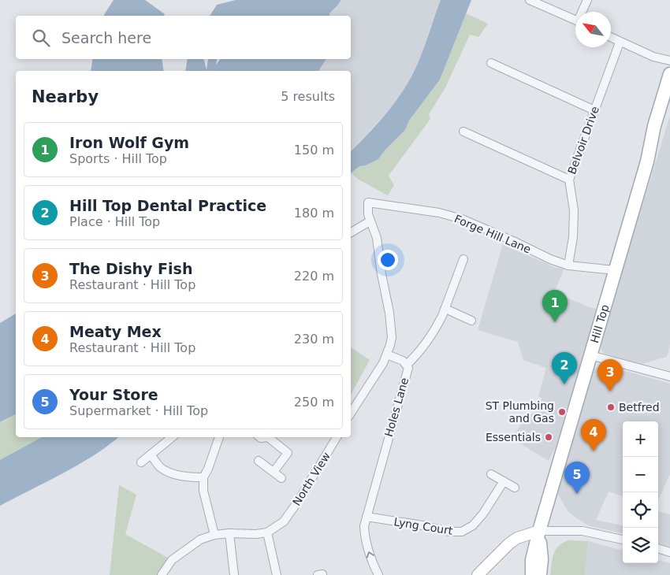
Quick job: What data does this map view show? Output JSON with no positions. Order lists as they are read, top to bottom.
{
  "streets": {
    "main road": ["Hill Top"],
    "street": [
      "Belvoir Drive",
      "Forge Hill Lane",
      "Holes Lane",
      "North View",
      "Lyng Court"
    ]
  },
  "crossings": [
    ["Belvoir Drive", "Forge Hill Lane"],
    ["Forge Hill Lane", "Hill Top"],
    ["Holes Lane", "Lyng Court"]
  ],
  "places": ["Betfred", "ST Plumbing and Gas", "Essentials"],
  "north": "top left",
  "page": {
    "search": "Search here",
    "heading": ["Nearby", "5 results"],
    "list": [
      {
        "mark": "1",
        "name": "Iron Wolf Gym",
        "note": "Sports · Hill Top",
        "value": "150 m"
      },
      {
        "mark": "2",
        "name": "Hill Top Dental Practice",
        "note": "Place · Hill Top",
        "value": "180 m"
      },
      {
        "mark": "3",
        "name": "The Dishy Fish",
        "note": "Restaurant · Hill Top",
        "value": "220 m"
      },
      {
        "mark": "4",
        "name": "Meaty Mex",
        "note": "Restaurant · Hill Top",
        "value": "230 m"
      },
      {
        "mark": "5",
        "name": "Your Store",
        "note": "Supermarket · Hill Top",
        "value": "250 m"
      }
    ],
    "pins": [
      "1",
      "2",
      "3",
      "4",
      "5"
    ],
    "map_buttons": ["+", "−"]
  }
}
